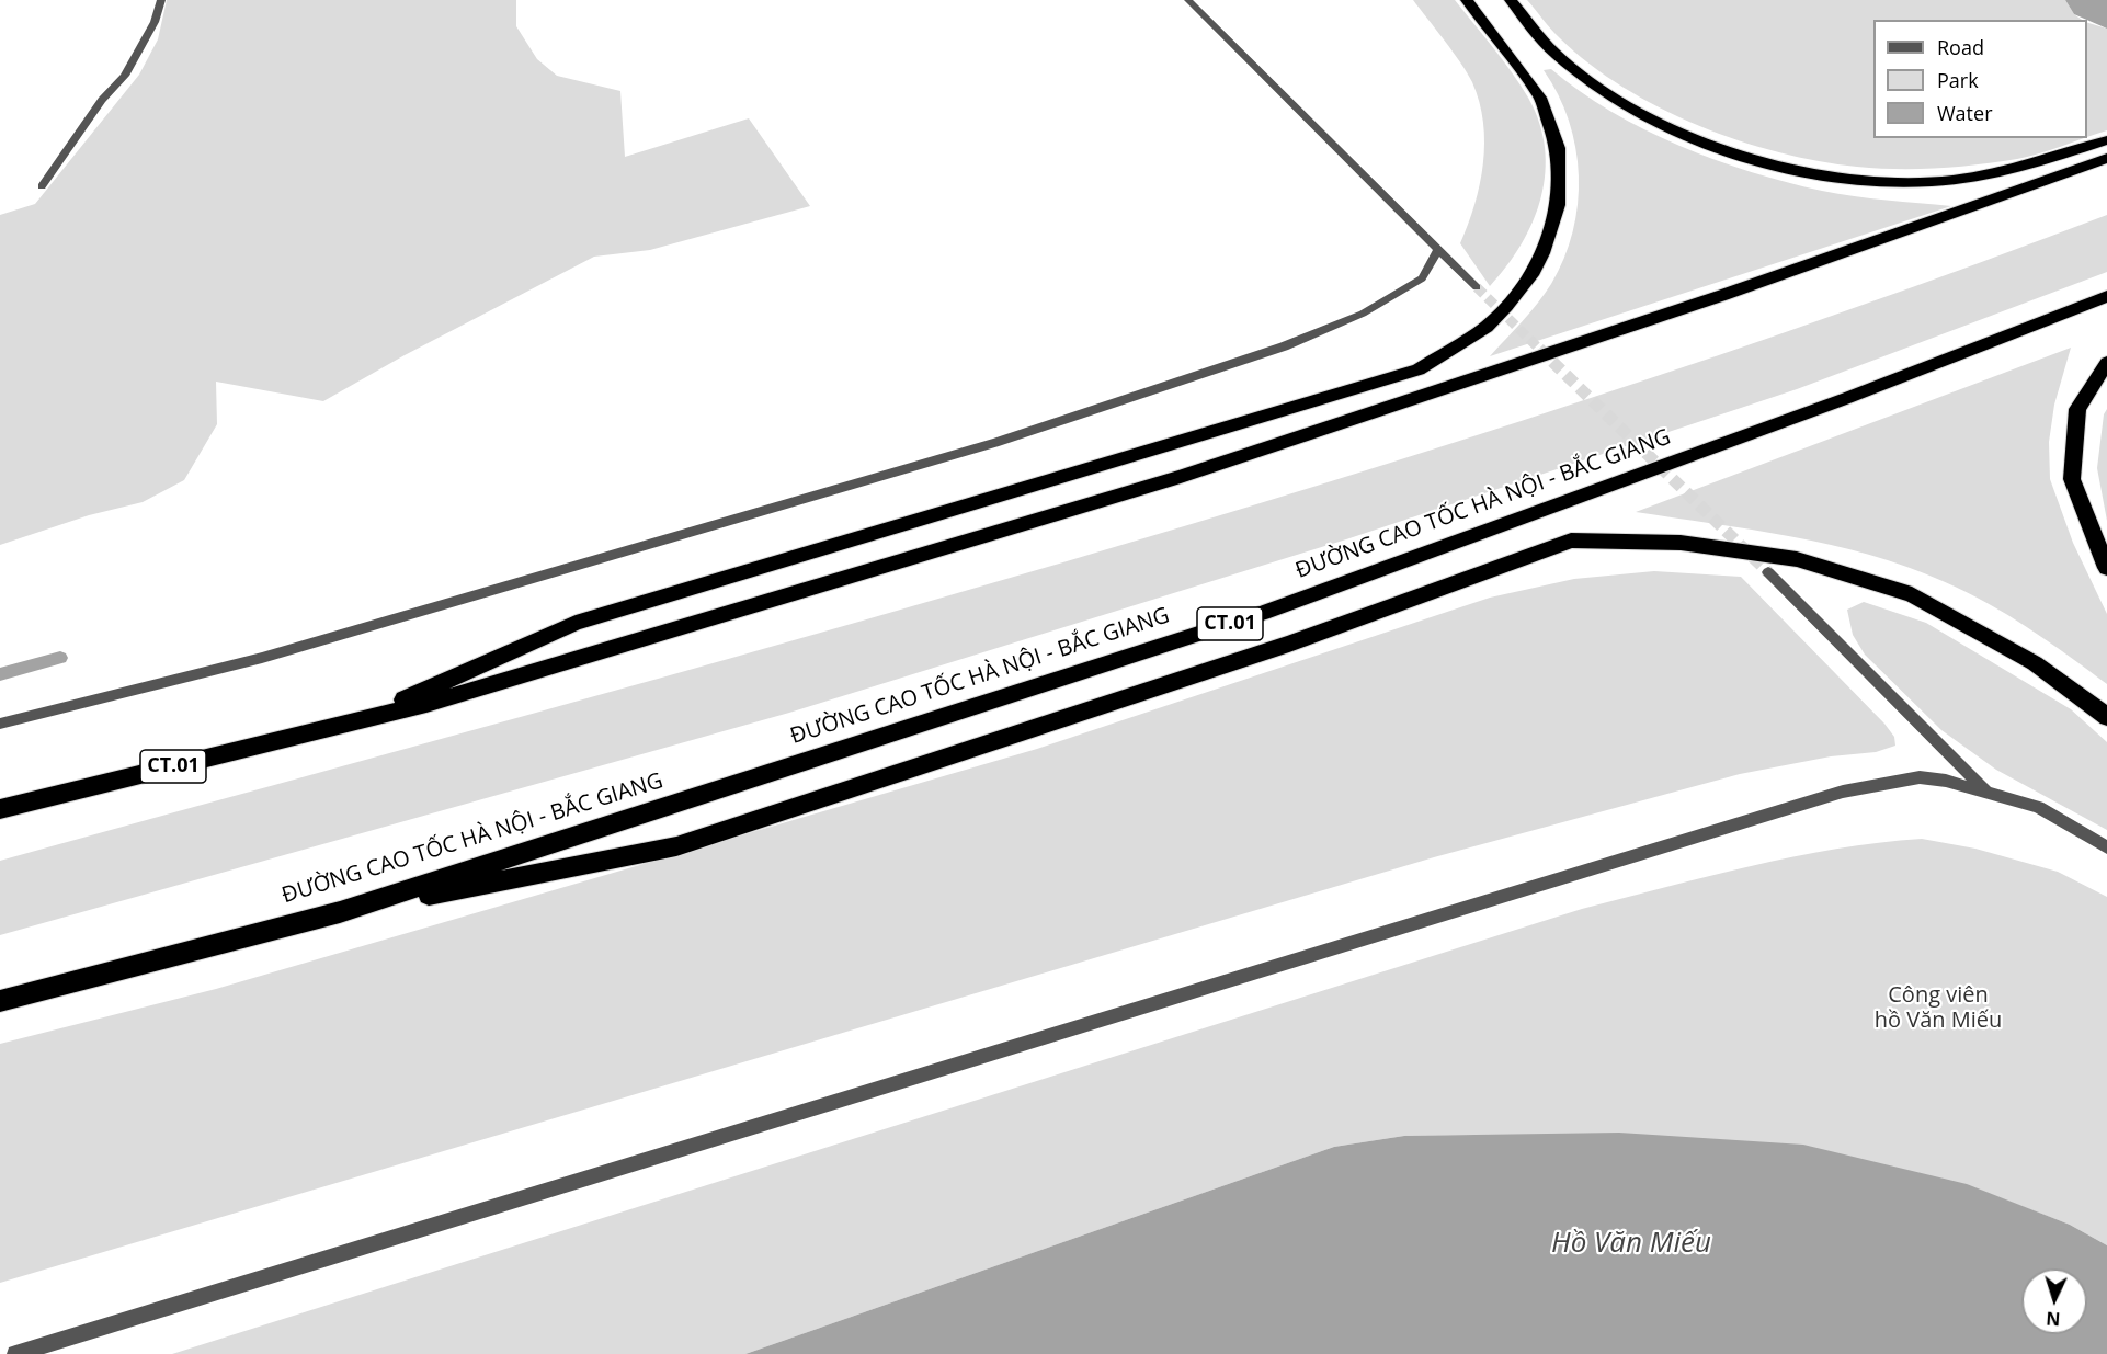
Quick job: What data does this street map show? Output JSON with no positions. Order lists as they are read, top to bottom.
{
  "streets": {
    "highway": ["ĐƯỜNG CAO TỐC HÀ NỘI - BẮC GIANG", "CT.01"]
  },
  "water": ["Hồ Văn Miếu"],
  "parks": ["Công viên hồ Văn Miếu"],
  "legend": ["Road", "Park", "Water"],
  "north": "bottom"
}
